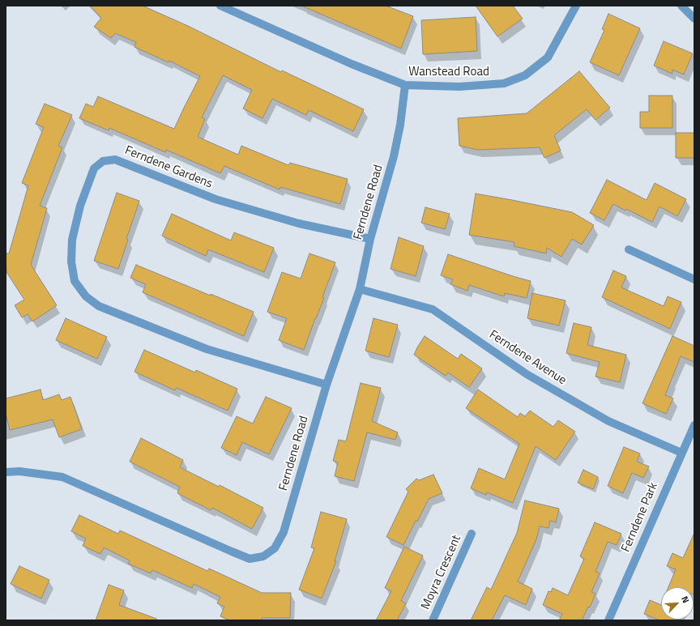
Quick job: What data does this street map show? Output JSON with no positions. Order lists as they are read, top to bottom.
{
  "streets": {
    "street": [
      "Wanstead Road",
      "Ferndene Gardens",
      "Ferndene Road",
      "Ferndene Avenue",
      "Ferndene Park",
      "Moyra Crescent"
    ]
  },
  "crossings": [
    ["Wanstead Road", "Ferndene Road"],
    ["Ferndene Gardens", "Ferndene Road"],
    ["Ferndene Road", "Ferndene Avenue"],
    ["Ferndene Avenue", "Ferndene Park"]
  ],
  "north": "top right"
}
